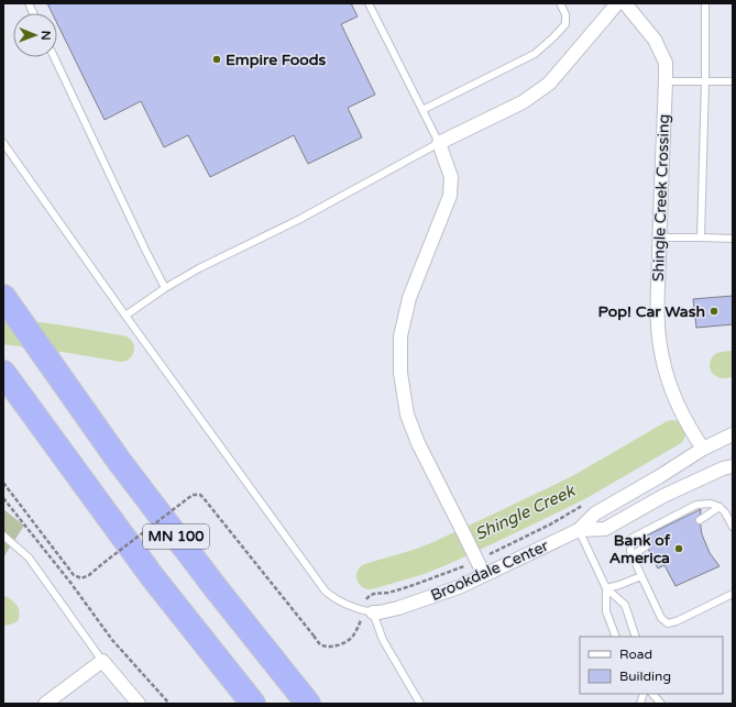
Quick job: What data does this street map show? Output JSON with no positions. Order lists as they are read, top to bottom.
{
  "streets": {
    "highway": ["MN 100"],
    "street": ["Shingle Creek Crossing", "Brookdale Center"]
  },
  "water": ["Shingle Creek"],
  "places": ["Empire Foods", "Pop! Car Wash", "Bank of America"],
  "legend": ["Road", "Building"],
  "north": "right"
}
